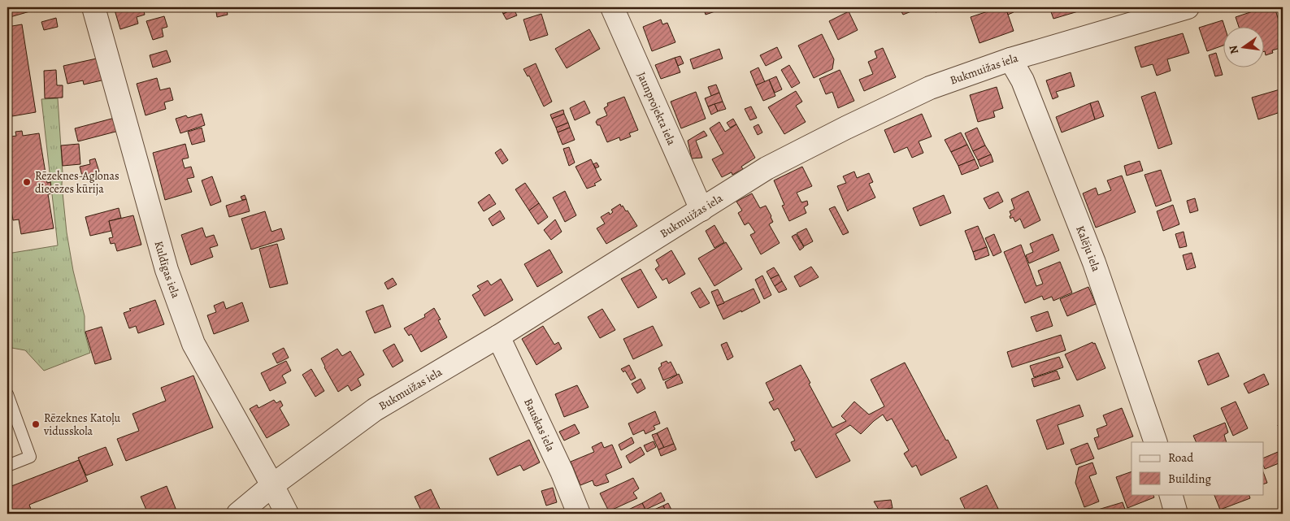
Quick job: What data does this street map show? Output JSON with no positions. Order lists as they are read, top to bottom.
{
  "streets": {
    "street": [
      "Bukmuižas iela",
      "Jaunprojekta iela",
      "Kalēju iela",
      "Kuldīgas iela",
      "Bauskas iela"
    ]
  },
  "crossings": [
    ["Bukmuižas iela", "Jaunprojekta iela"],
    ["Bukmuižas iela", "Kalēju iela"],
    ["Bukmuižas iela", "Kuldīgas iela"],
    ["Bukmuižas iela", "Bauskas iela"]
  ],
  "places": ["Rēzeknes-Aglonas diecēzes kūrija", "Rēzeknes Katoļu vidusskola"],
  "legend": ["Road", "Building"],
  "north": "left"
}
